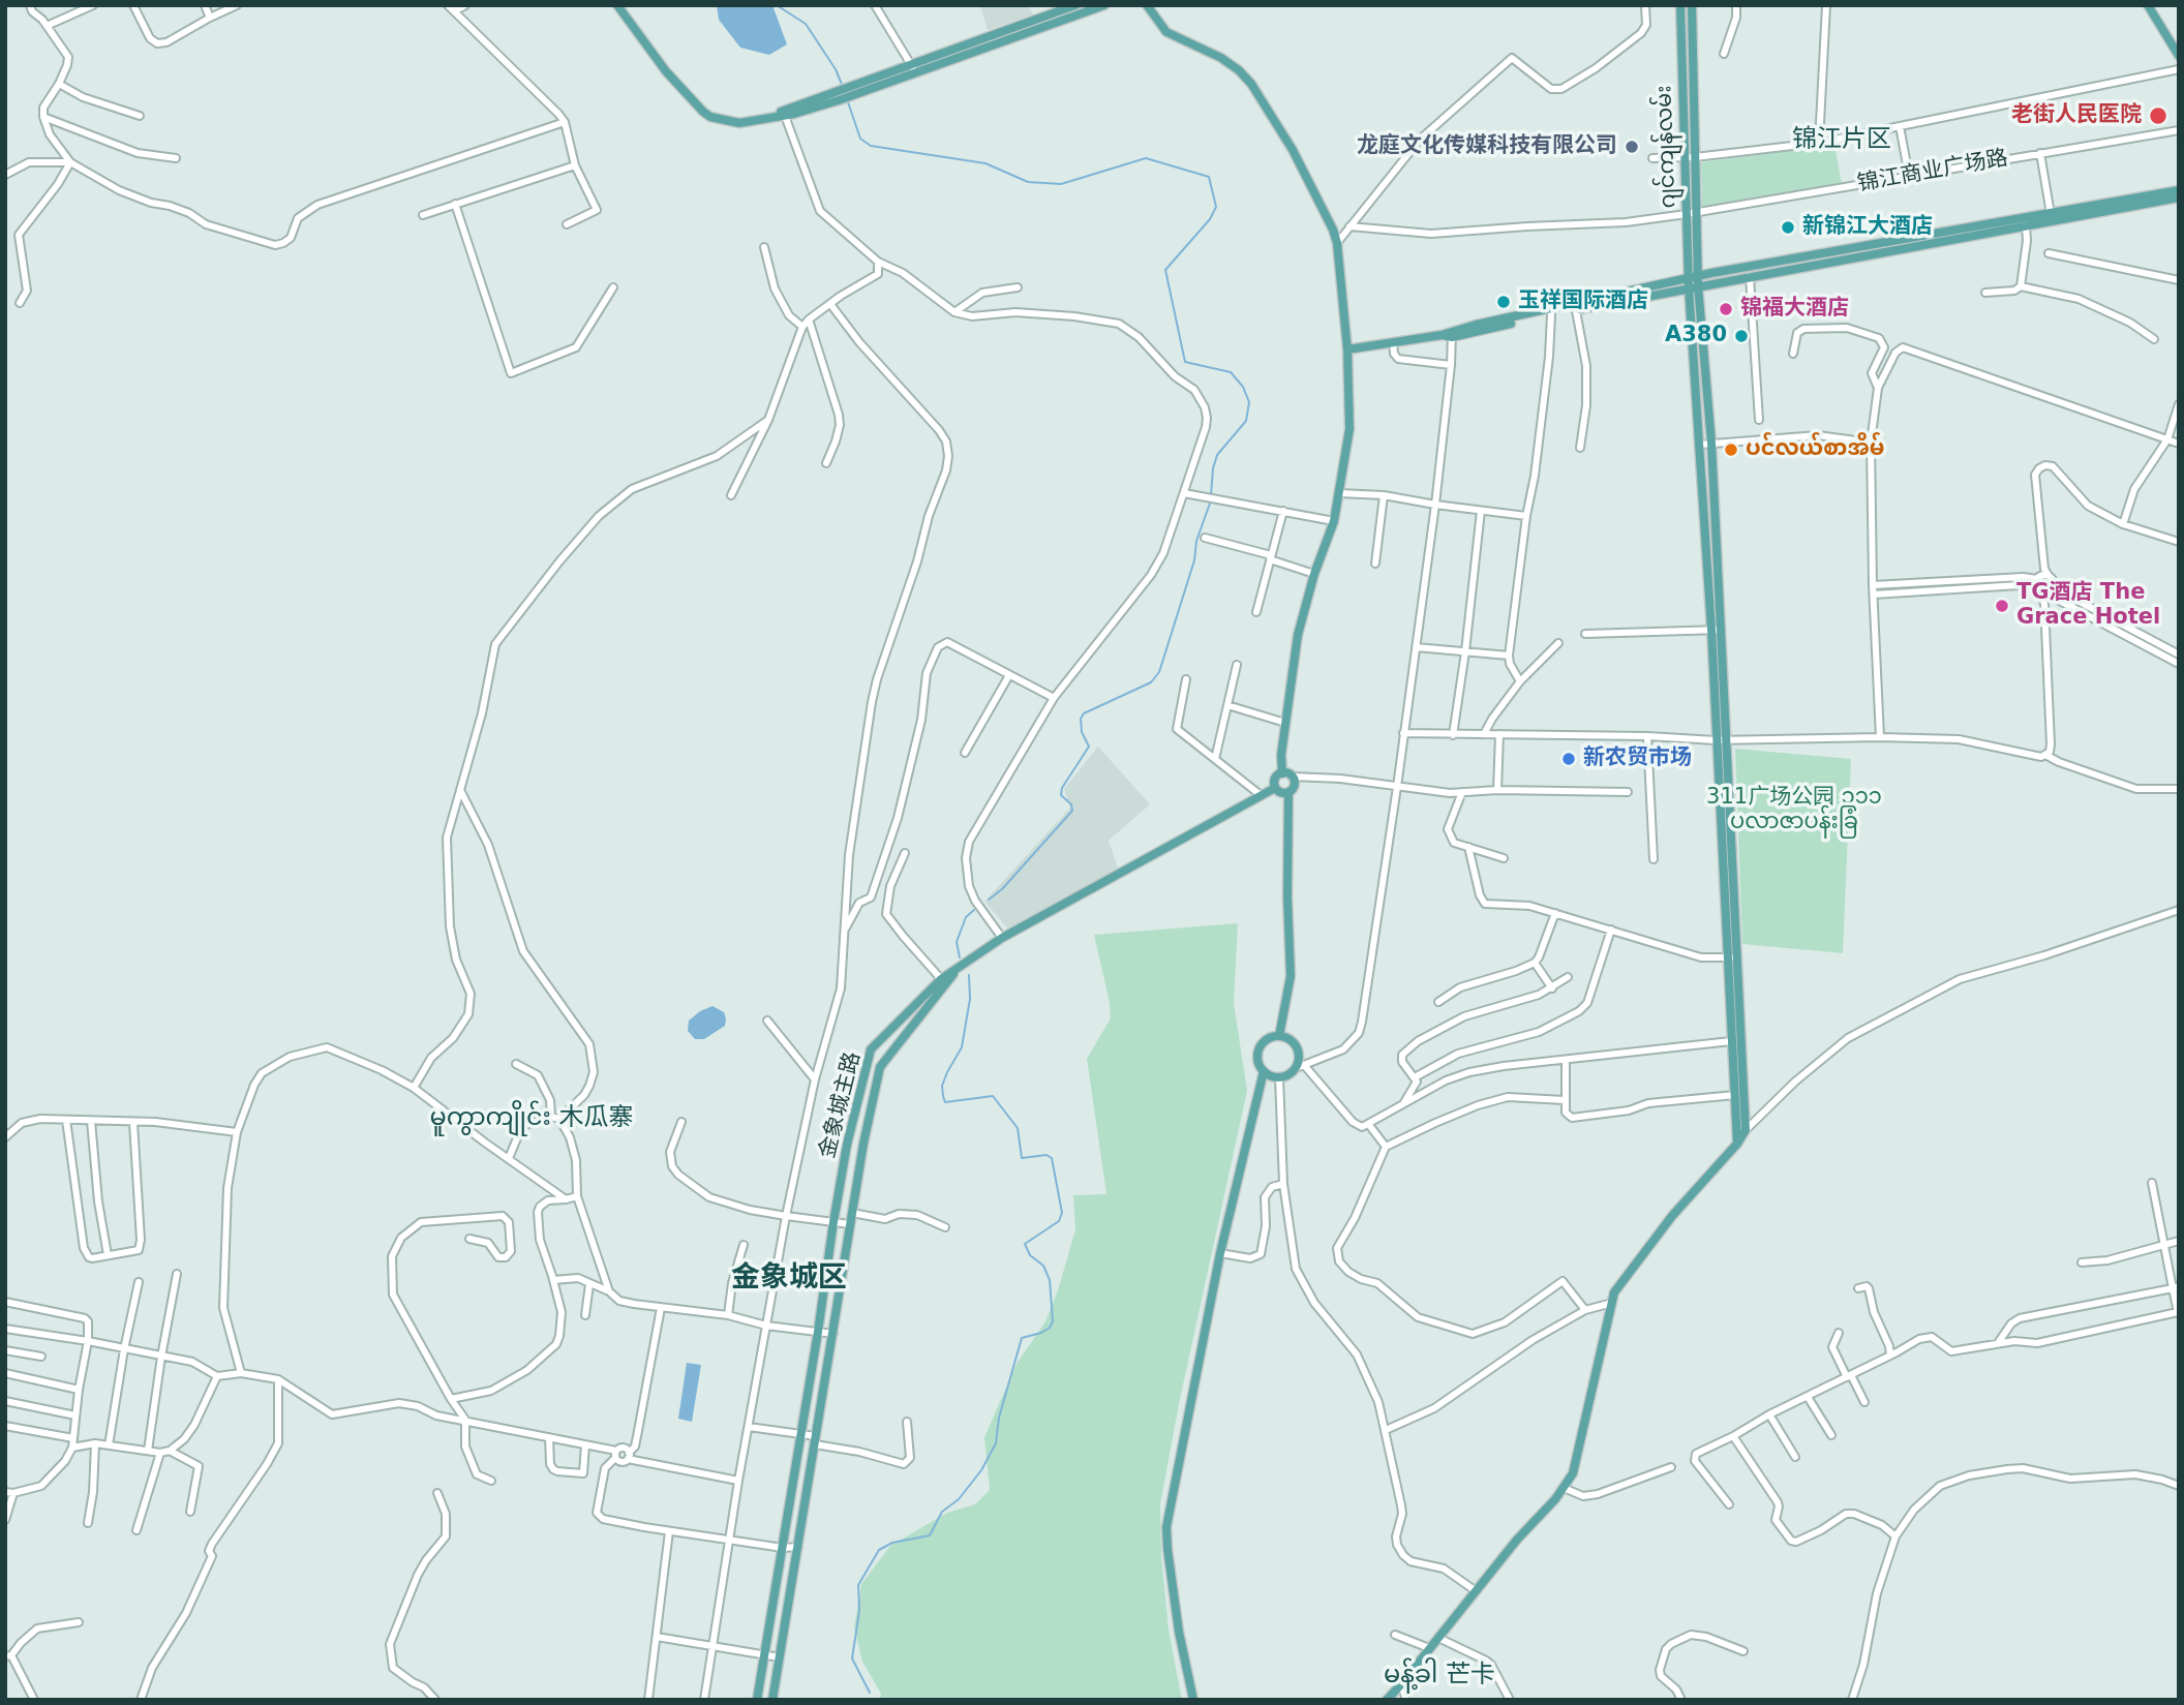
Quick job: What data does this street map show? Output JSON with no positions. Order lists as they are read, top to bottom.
{
  "streets": {
    "main road": ["ဂျင်ကျန်လမ်း", "金象城主路"],
    "street": ["锦江商业广场路"]
  },
  "crossings": [
    ["ဂျင်ကျန်လမ်း", "锦江商业广场路"]
  ],
  "districts": [
    "锦江片区",
    "မူကွာကျိုင်း 木瓜寨",
    "金象城区",
    "မန့်ခါ 芒卡"
  ],
  "parks": ["311广场公园 ၃၁၁ ပလာဇာပန်းခြံ"],
  "places": [
    "老街人民医院",
    "龙庭文化传媒科技有限公司",
    "新锦江大酒店",
    "玉祥国际酒店",
    "锦福大酒店",
    "A380",
    "ပင်လယ်စာအိမ်",
    "TG酒店 The Grace Hotel",
    "新农贸市场"
  ]
}
